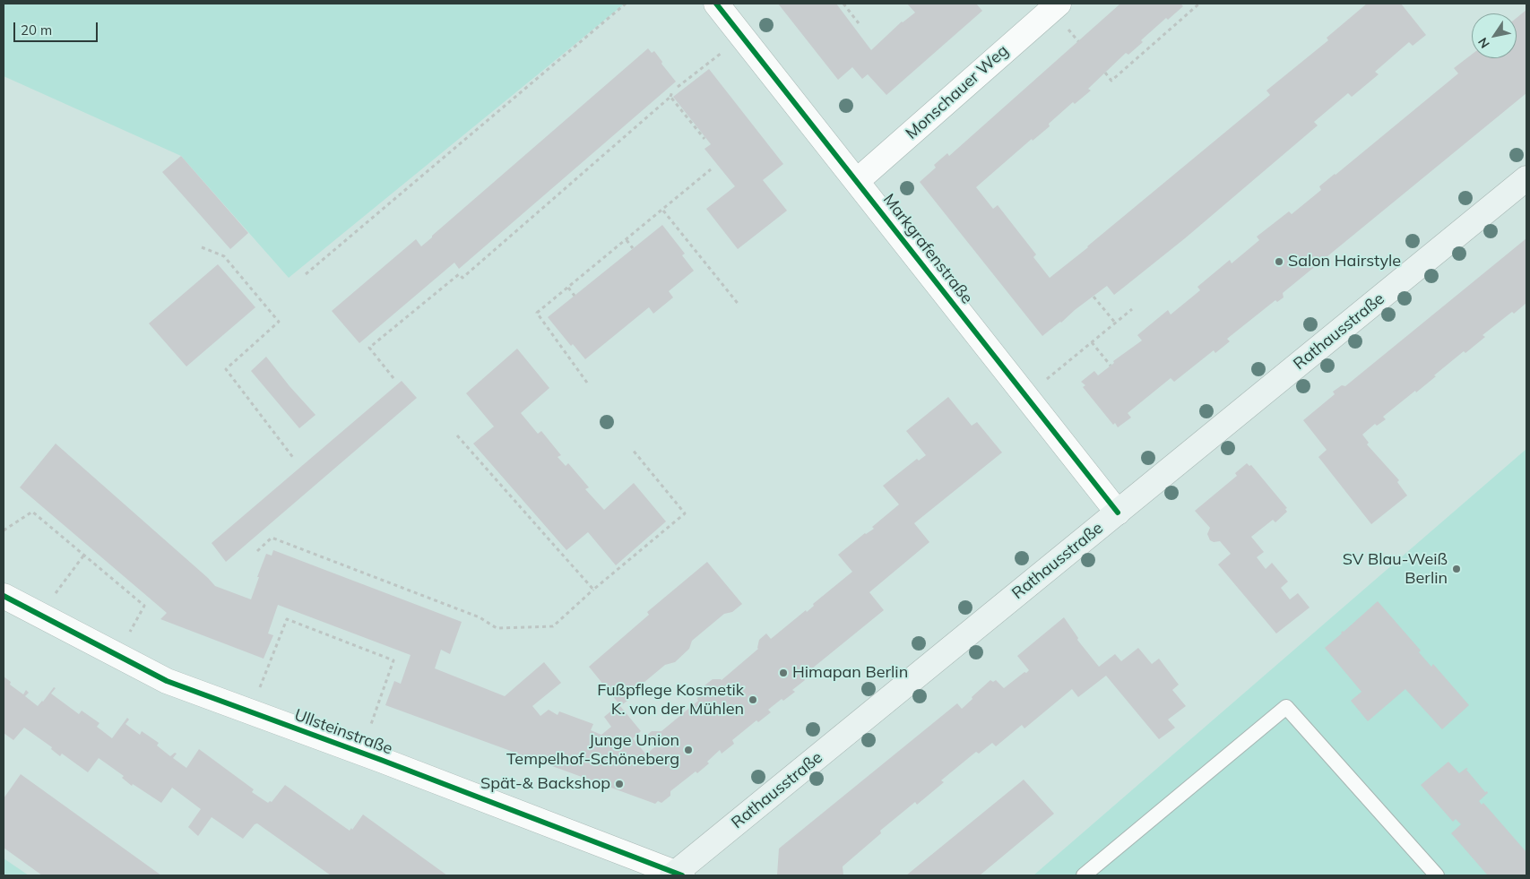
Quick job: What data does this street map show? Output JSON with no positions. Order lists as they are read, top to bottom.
{
  "streets": {
    "main road": ["Rathausstraße"],
    "street": ["Monschauer Weg", "Markgrafenstraße", "Ullsteinstraße"]
  },
  "crossings": [
    ["Monschauer Weg", "Markgrafenstraße"],
    ["Markgrafenstraße", "Rathausstraße"],
    ["Rathausstraße", "Ullsteinstraße"]
  ],
  "places": [
    "Salon Hairstyle",
    "SV Blau-Weiß Berlin",
    "Himapan Berlin",
    "Fußpflege Kosmetik K. von der Mühlen",
    "Junge Union Tempelhof-Schöneberg",
    "Spät-& Backshop"
  ],
  "scale_bar": "20 m",
  "north": "bottom left"
}
